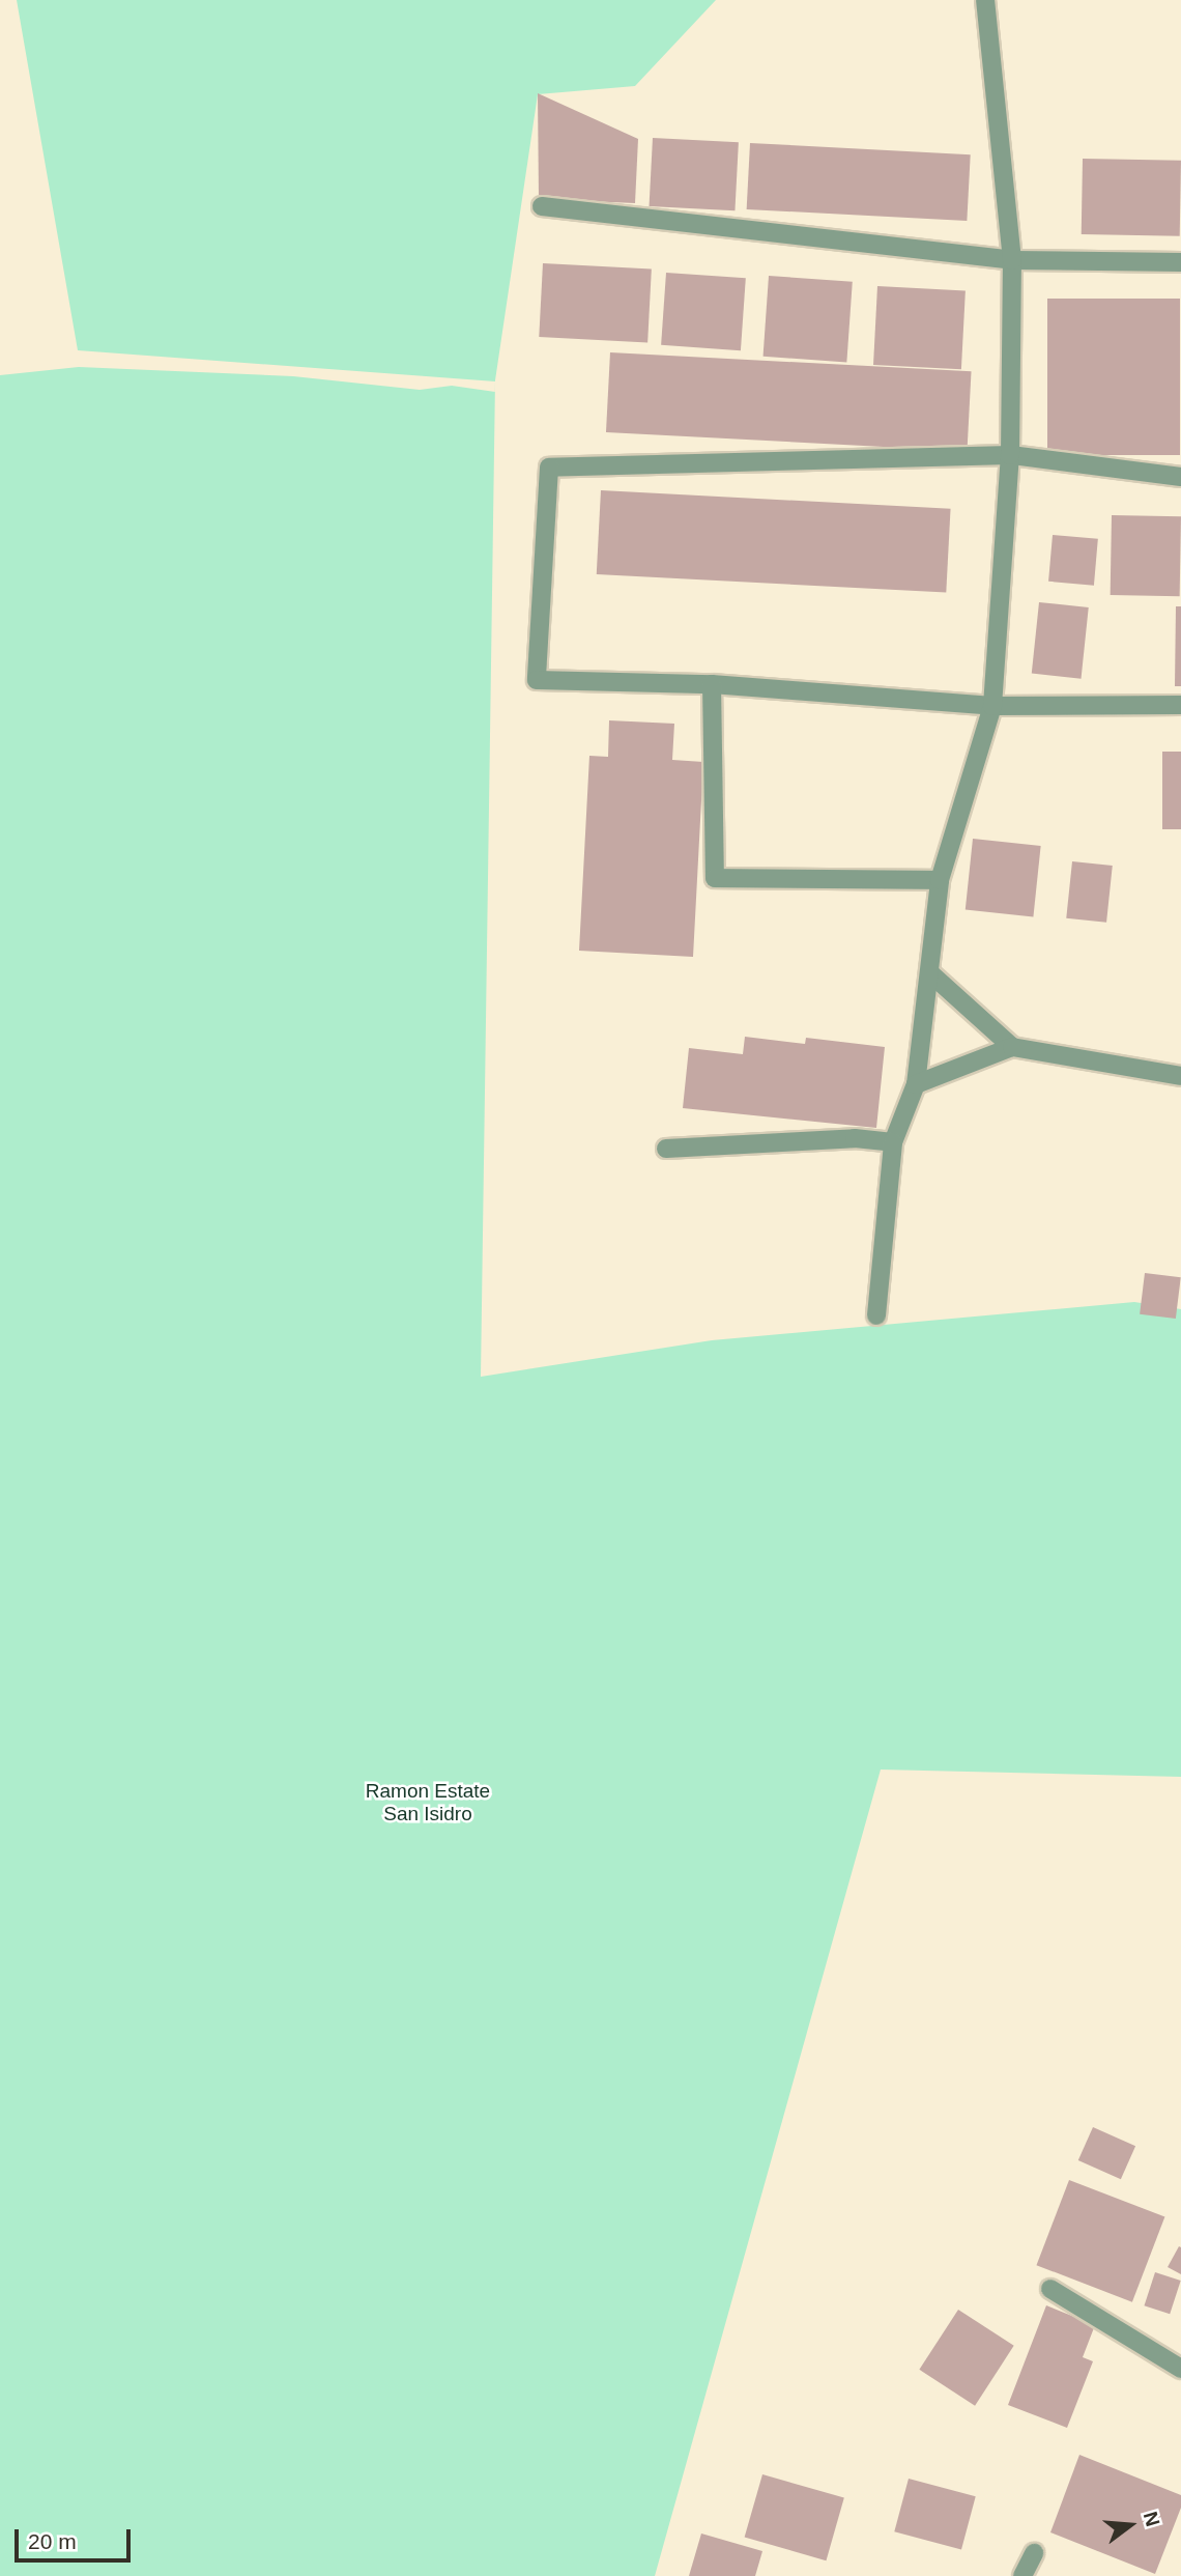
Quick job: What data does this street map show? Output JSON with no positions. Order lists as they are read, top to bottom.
{
  "parks": ["Ramon Estate San Isidro"],
  "scale_bar": "20 m",
  "north": "right"
}
